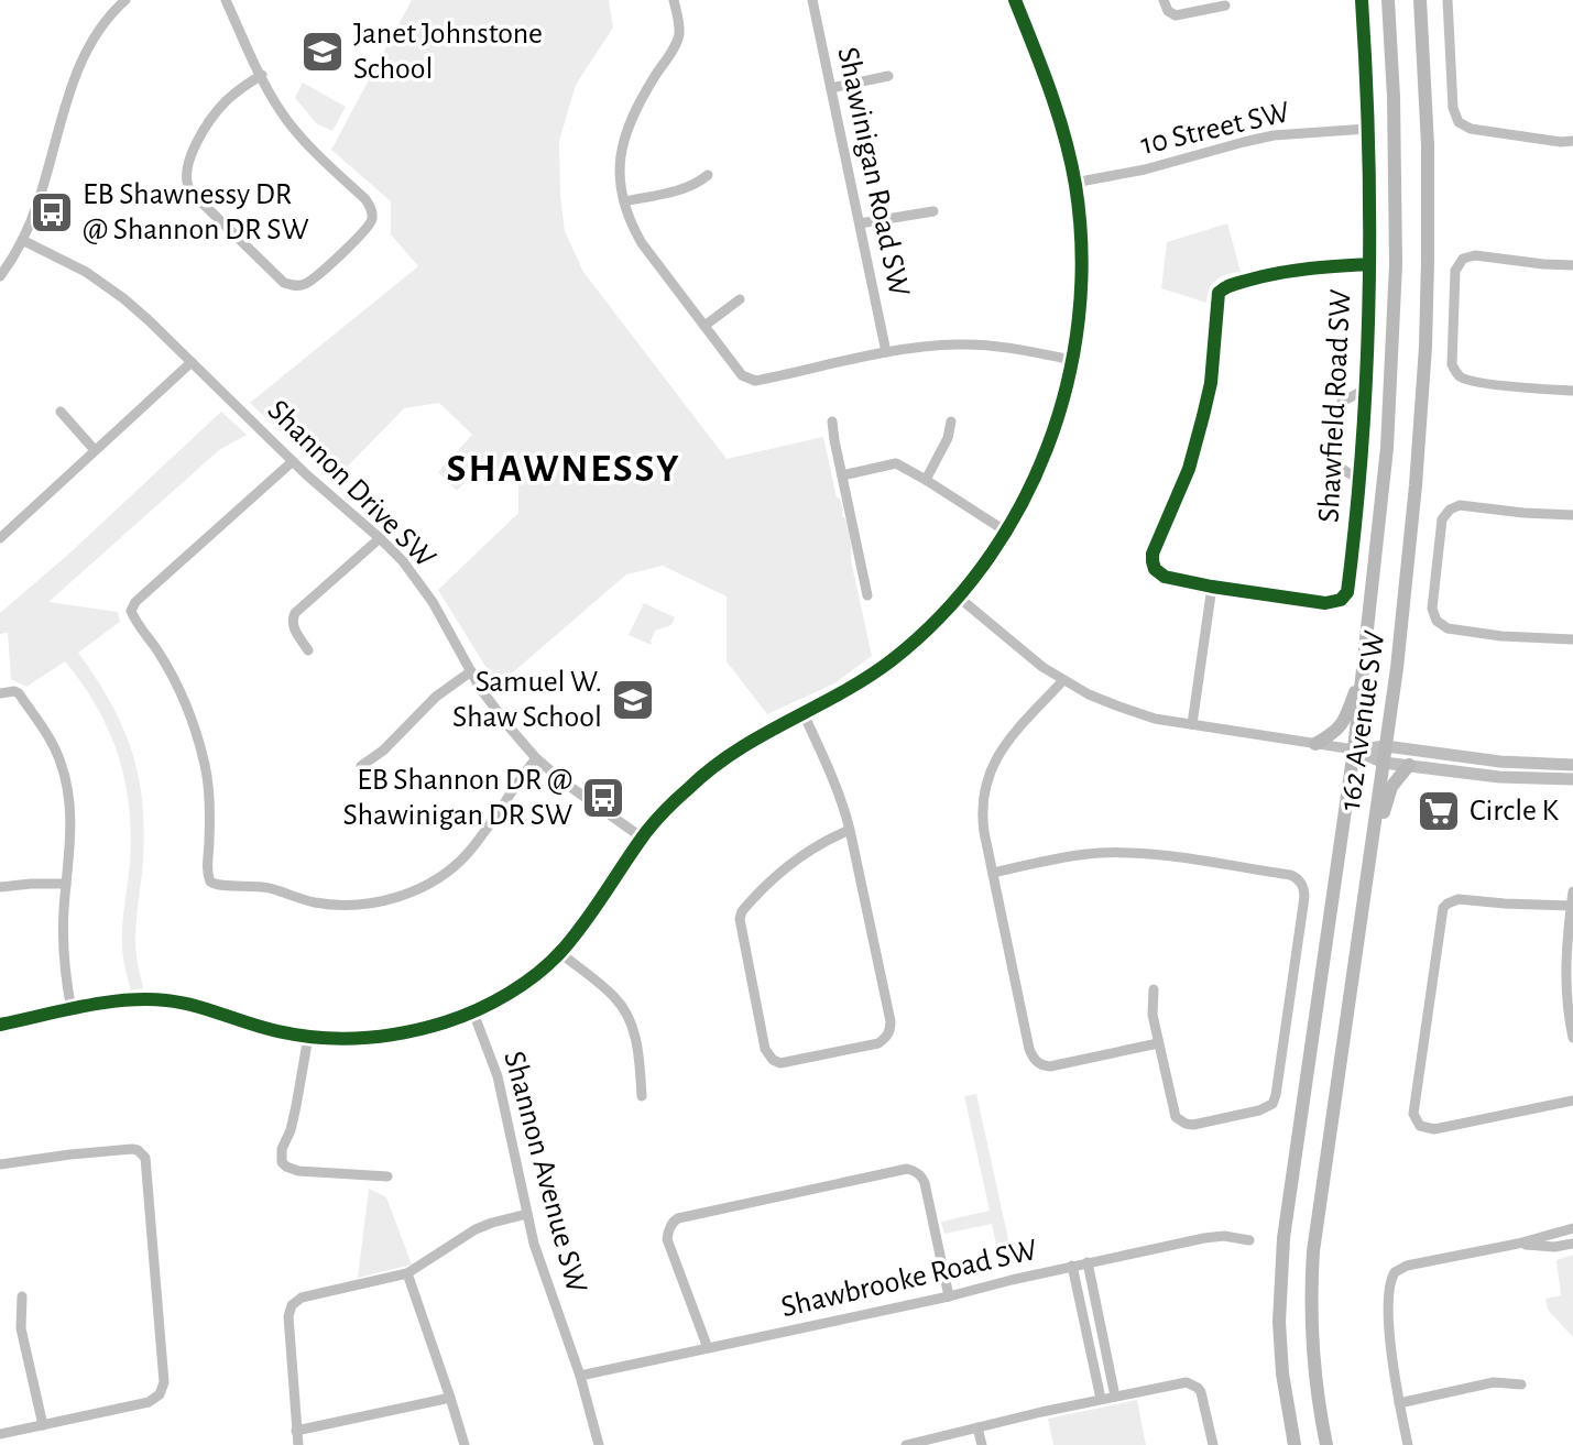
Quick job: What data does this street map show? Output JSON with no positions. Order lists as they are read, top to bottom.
{
  "streets": {
    "main road": ["162 Avenue SW"],
    "street": [
      "10 Street SW",
      "Shawinigan Road SW",
      "Shawfield Road SW",
      "Shannon Drive SW",
      "Shannon Avenue SW",
      "Shawbrooke Road SW"
    ]
  },
  "crossings": [
    ["10 Street SW", "Shawfield Road SW"],
    ["Shannon Avenue SW", "Shawbrooke Road SW"]
  ],
  "districts": ["SHAWNESSY"],
  "places": {
    "school or university": ["Janet Johnstone School", "Samuel W. Shaw School"],
    "bus stop": ["EB Shawnessy DR @ Shannon DR SW", "EB Shannon DR @ Shawinigan DR SW"],
    "supermarket": ["Circle K"]
  }
}
